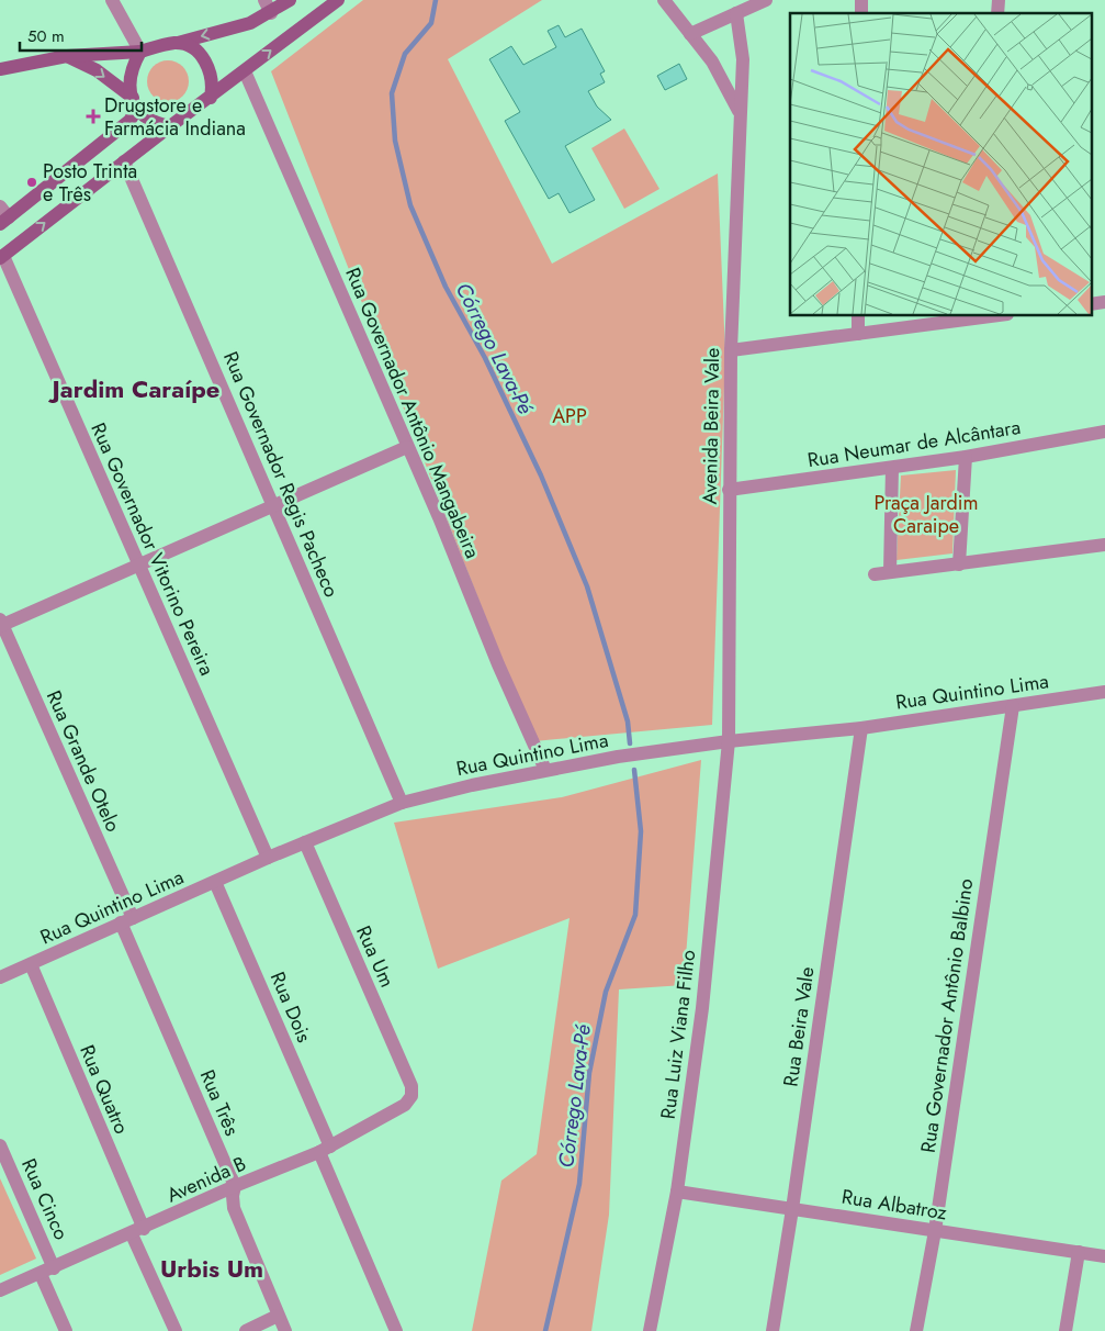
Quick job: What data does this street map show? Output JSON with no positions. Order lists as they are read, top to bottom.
{
  "streets": {
    "street": [
      "Rua Governador Antônio Mangabeira",
      "Avenida Beira Vale",
      "Rua Neumar de Alcântara",
      "Rua Governador Regis Pacheco",
      "Rua Governador Vitorino Pereira",
      "Rua Quintino Lima",
      "Rua Grande Otelo",
      "Rua Um",
      "Rua Dois",
      "Rua Governador Antônio Balbino",
      "Rua Beira Vale",
      "Rua Luiz Viana Filho",
      "Rua Quatro",
      "Rua Três",
      "Avenida B",
      "Rua Cinco",
      "Rua Albatroz"
    ]
  },
  "crossings": [
    ["Rua Governador Antônio Mangabeira", "Rua Quintino Lima"],
    ["Avenida Beira Vale", "Rua Neumar de Alcântara"],
    ["Avenida Beira Vale", "Rua Quintino Lima"],
    ["Avenida Beira Vale", "Rua Luiz Viana Filho"],
    ["Rua Governador Regis Pacheco", "Rua Quintino Lima"],
    ["Rua Governador Vitorino Pereira", "Rua Quintino Lima"],
    ["Rua Quintino Lima", "Rua Grande Otelo"],
    ["Rua Quintino Lima", "Rua Um"],
    ["Rua Quintino Lima", "Rua Dois"],
    ["Rua Quintino Lima", "Rua Governador Antônio Balbino"],
    ["Rua Quintino Lima", "Rua Beira Vale"],
    ["Rua Quintino Lima", "Rua Luiz Viana Filho"],
    ["Rua Quintino Lima", "Rua Quatro"],
    ["Rua Quintino Lima", "Rua Três"],
    ["Rua Grande Otelo", "Rua Três"],
    ["Rua Um", "Avenida B"],
    ["Rua Dois", "Avenida B"],
    ["Rua Governador Antônio Balbino", "Rua Albatroz"],
    ["Rua Beira Vale", "Rua Albatroz"],
    ["Rua Luiz Viana Filho", "Rua Albatroz"],
    ["Rua Quatro", "Avenida B"],
    ["Rua Três", "Avenida B"],
    ["Avenida B", "Rua Cinco"]
  ],
  "districts": ["Jardim Caraípe", "Urbis Um"],
  "water": ["Córrego Lava-Pé"],
  "parks": ["APP", "Praça Jardim Caraipe"],
  "places": {
    "health": ["Drugstore e Farmácia Indiana"],
    "other": ["Posto Trinta e Três"]
  },
  "scale_bar": "50 m"
}
